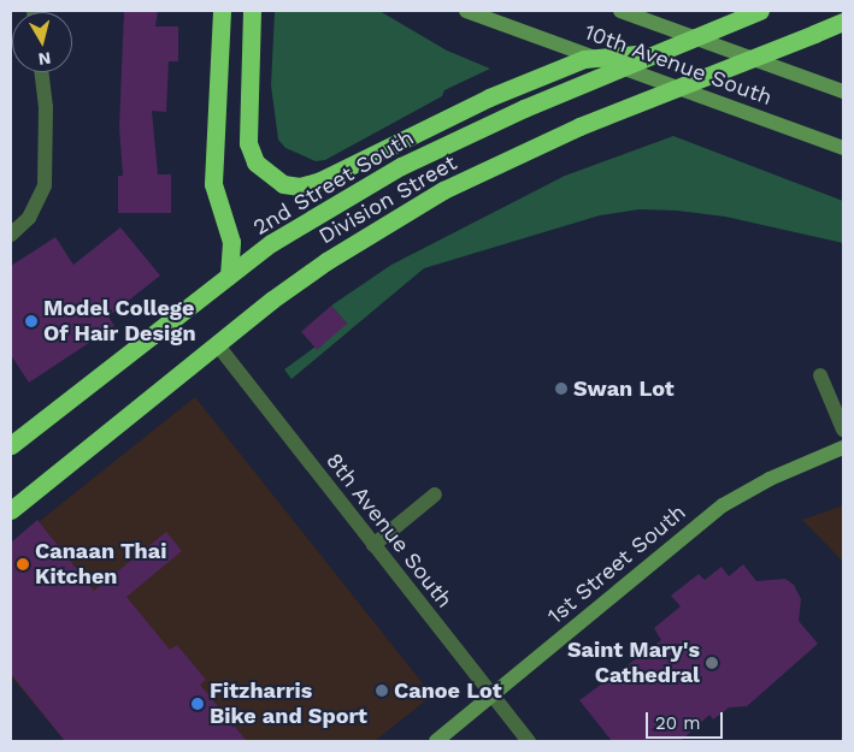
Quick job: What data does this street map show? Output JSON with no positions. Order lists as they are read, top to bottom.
{
  "streets": {
    "highway": ["2nd Street South", "Division Street"],
    "main road": ["10th Avenue South", "1st Street South"],
    "street": ["8th Avenue South"]
  },
  "crossings": [
    ["Division Street", "8th Avenue South"],
    ["8th Avenue South", "1st Street South"]
  ],
  "places": [
    "Model College Of Hair Design",
    "Swan Lot",
    "Canaan Thai Kitchen",
    "Saint Mary's Cathedral",
    "Canoe Lot",
    "Fitzharris Bike and Sport"
  ],
  "scale_bar": "20 m",
  "north": "bottom"
}
